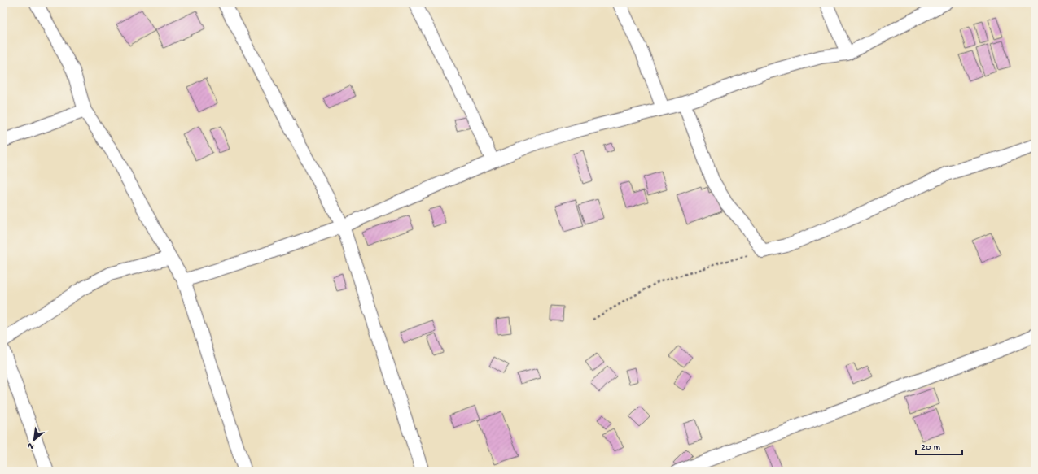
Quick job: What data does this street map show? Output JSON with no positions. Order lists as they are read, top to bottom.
{
  "scale_bar": "20 m",
  "north": "bottom left"
}
